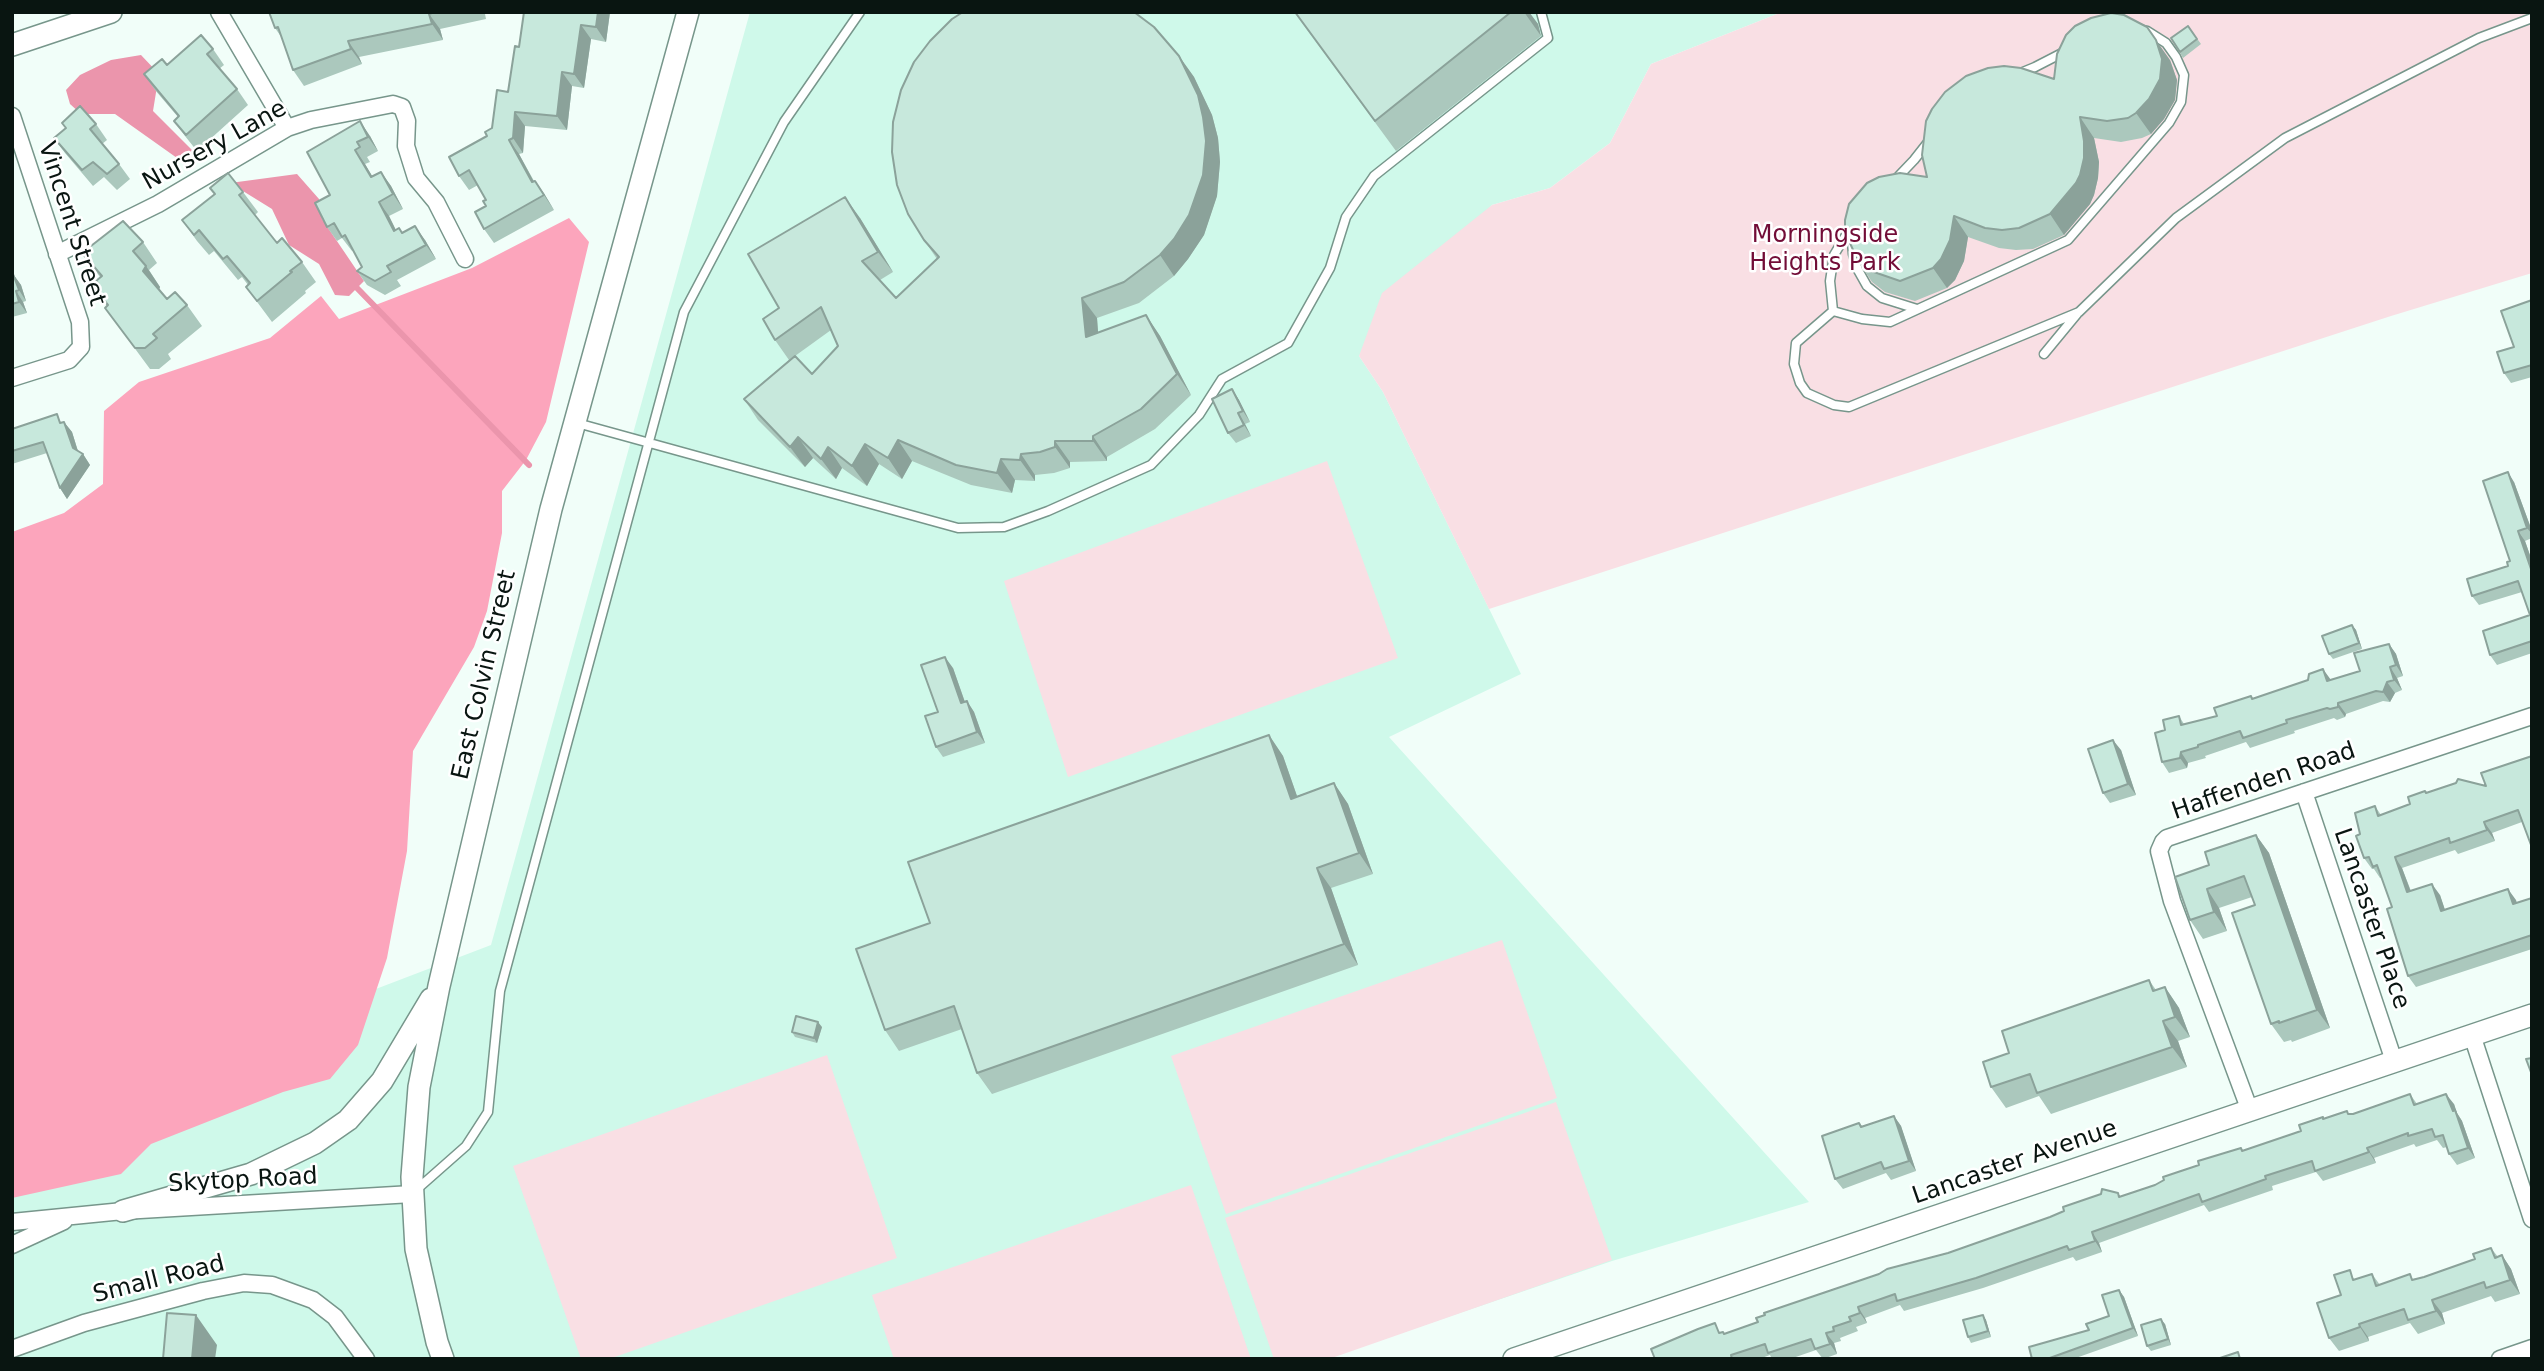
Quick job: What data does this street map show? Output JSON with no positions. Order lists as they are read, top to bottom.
{
  "streets": {
    "street": [
      "Nursery Lane",
      "Vincent Street",
      "East Colvin Street",
      "Haffenden Road",
      "Lancaster Place",
      "Lancaster Avenue",
      "Skytop Road",
      "Small Road"
    ]
  },
  "crossings": [
    ["Nursery Lane", "Vincent Street"],
    ["East Colvin Street", "Skytop Road"],
    ["Haffenden Road", "Lancaster Place"],
    ["Haffenden Road", "Lancaster Avenue"],
    ["Lancaster Place", "Lancaster Avenue"]
  ],
  "parks": ["Morningside Heights Park"]
}
